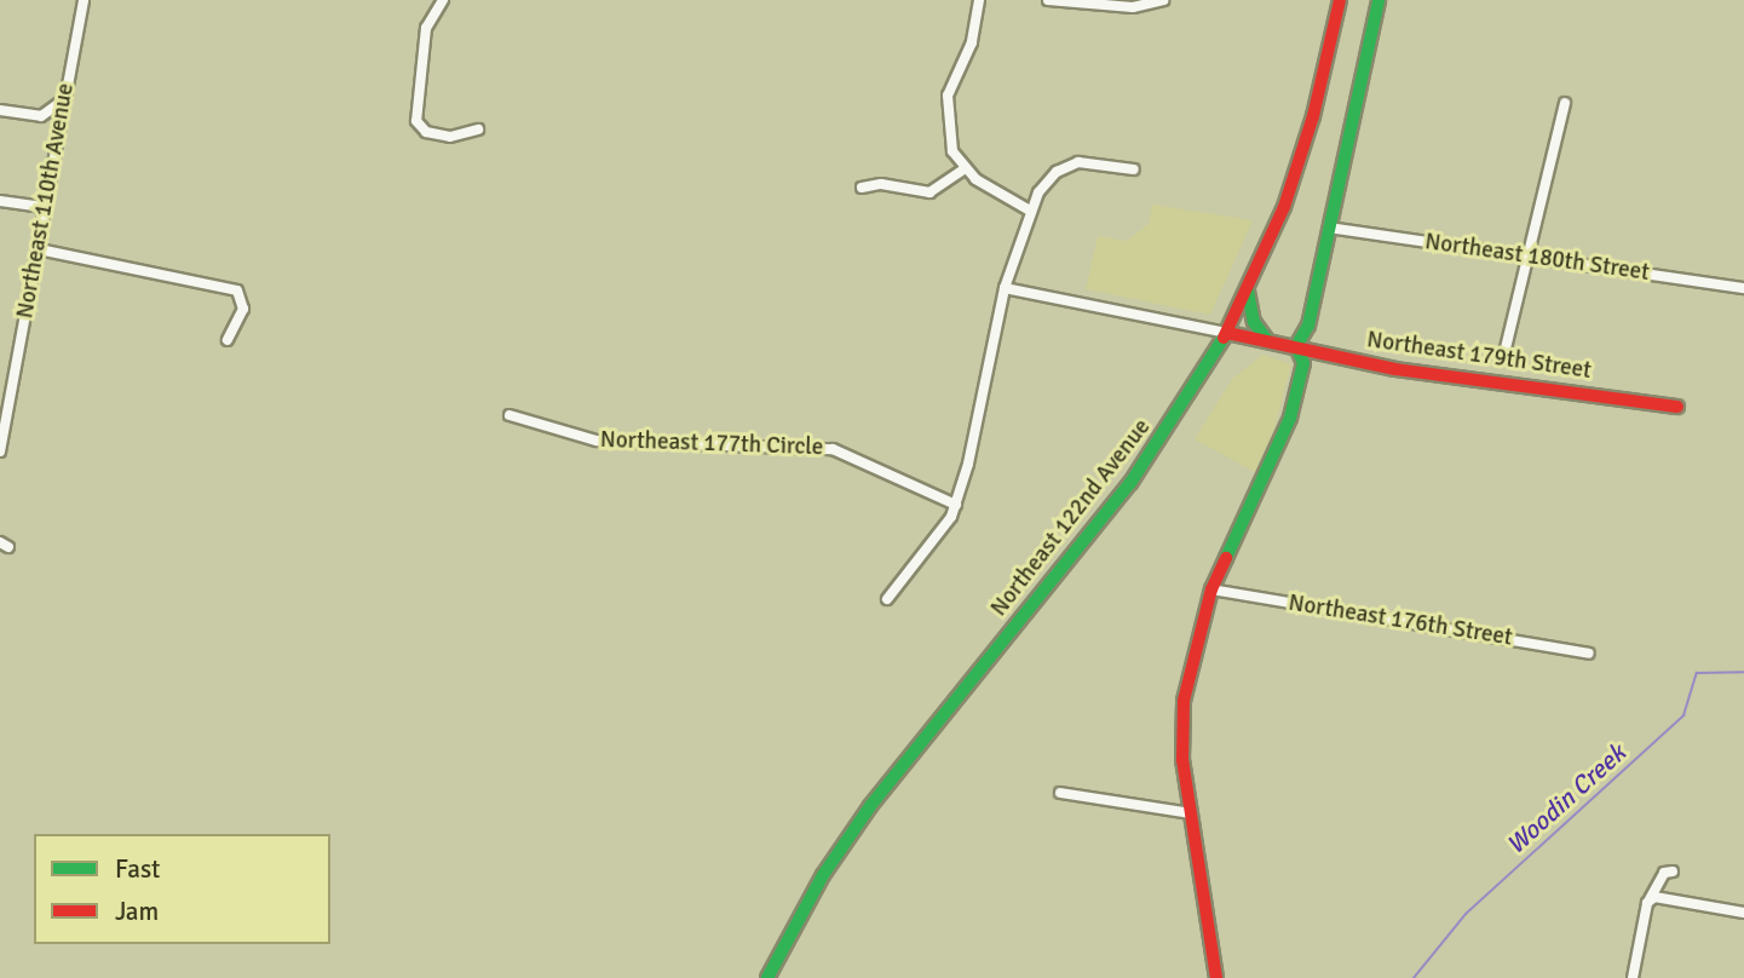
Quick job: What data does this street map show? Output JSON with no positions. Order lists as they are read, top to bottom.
{
  "streets": {
    "main road": ["Northeast 179th Street", "Northeast 122nd Avenue"],
    "street": [
      "Northeast 110th Avenue",
      "Northeast 180th Street",
      "Northeast 177th Circle",
      "Northeast 176th Street"
    ]
  },
  "crossings": [
    ["Northeast 179th Street", "Northeast 122nd Avenue"]
  ],
  "water": ["Woodin Creek"],
  "legend": ["Fast", "Jam"]
}
